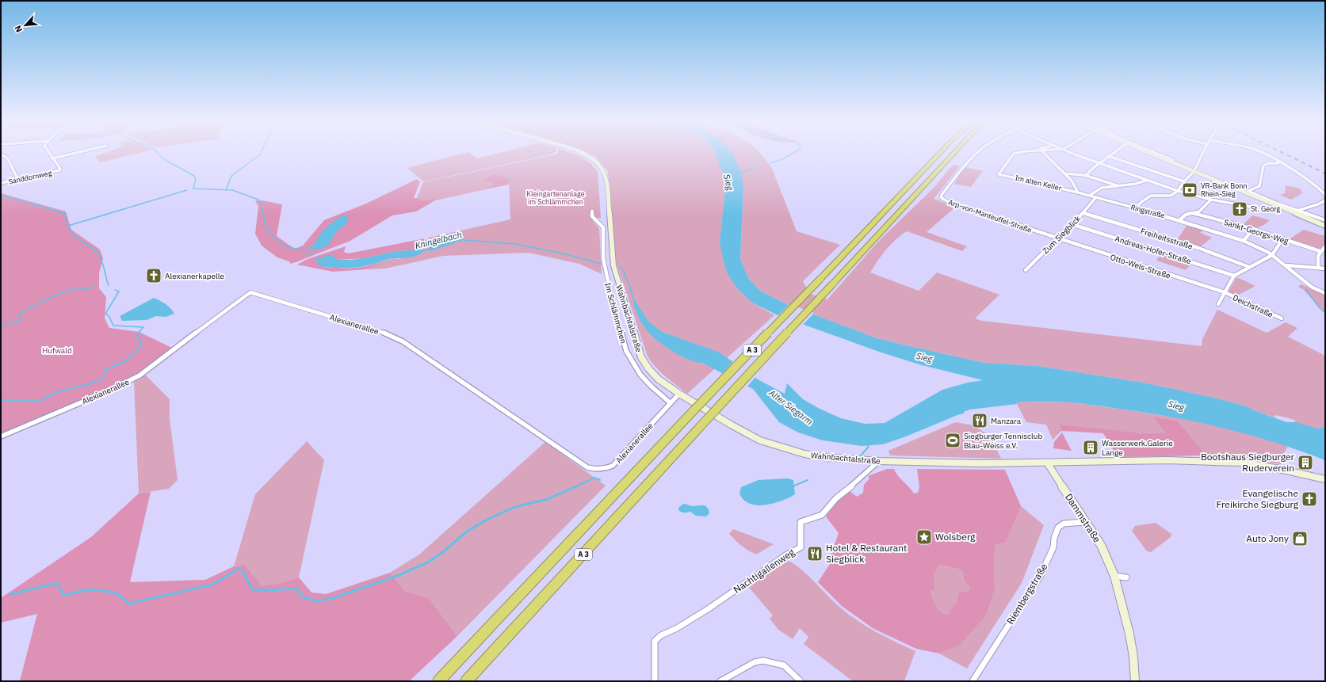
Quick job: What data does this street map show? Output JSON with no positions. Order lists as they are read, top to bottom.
{
  "streets": {
    "highway": ["A 3"],
    "main road": ["Wahnbachtalstraße", "Dammstraße"],
    "street": [
      "Sanddornweg",
      "Im alten Keller",
      "Ringstraße",
      "Arp-von-Manteuffel-Straße",
      "Sankt-Georgs-Weg",
      "Zum Siegblick",
      "Freiheitsstraße",
      "Andreas-Hofer-Straße",
      "Otto-Wels-Straße",
      "Deichstraße",
      "Im Schlämmchen",
      "Alexianerallee",
      "Nachtigallenweg",
      "Riembergstraße"
    ]
  },
  "crossings": [
    ["Im alten Keller", "Ringstraße"],
    ["Ringstraße", "Zum Siegblick"],
    ["Arp-von-Manteuffel-Straße", "Zum Siegblick"],
    ["Arp-von-Manteuffel-Straße", "Otto-Wels-Straße"],
    ["Zum Siegblick", "Freiheitsstraße"],
    ["Zum Siegblick", "Andreas-Hofer-Straße"],
    ["Zum Siegblick", "Otto-Wels-Straße"],
    ["Andreas-Hofer-Straße", "Deichstraße"],
    ["Otto-Wels-Straße", "Deichstraße"],
    ["Im Schlämmchen", "Alexianerallee"],
    ["Wahnbachtalstraße", "Alexianerallee"],
    ["Wahnbachtalstraße", "Dammstraße"],
    ["Wahnbachtalstraße", "Nachtigallenweg"],
    ["Dammstraße", "Riembergstraße"]
  ],
  "water": ["Sieg", "Kningelbach", "Alter Siegarm"],
  "parks": ["Kleingartenanlage im Schlämmchen", "Hufwald"],
  "places": {
    "bank": ["VR-Bank Bonn Rhein-Sieg"],
    "church": ["St. Georg", "Alexianerkapelle", "Evangelische Freikirche Siegburg"],
    "restaurant": ["Manzara", "Hotel & Restaurant Siegblick"],
    "sports": ["Siegburger Tennisclub Blau-Weiss e.V."],
    "building": ["Wasserwerk.Galerie Lange", "Bootshaus Siegburger Ruderverein"],
    "place": ["Wolsberg"],
    "shop": ["Auto Jony"]
  },
  "north": "bottom left"
}
